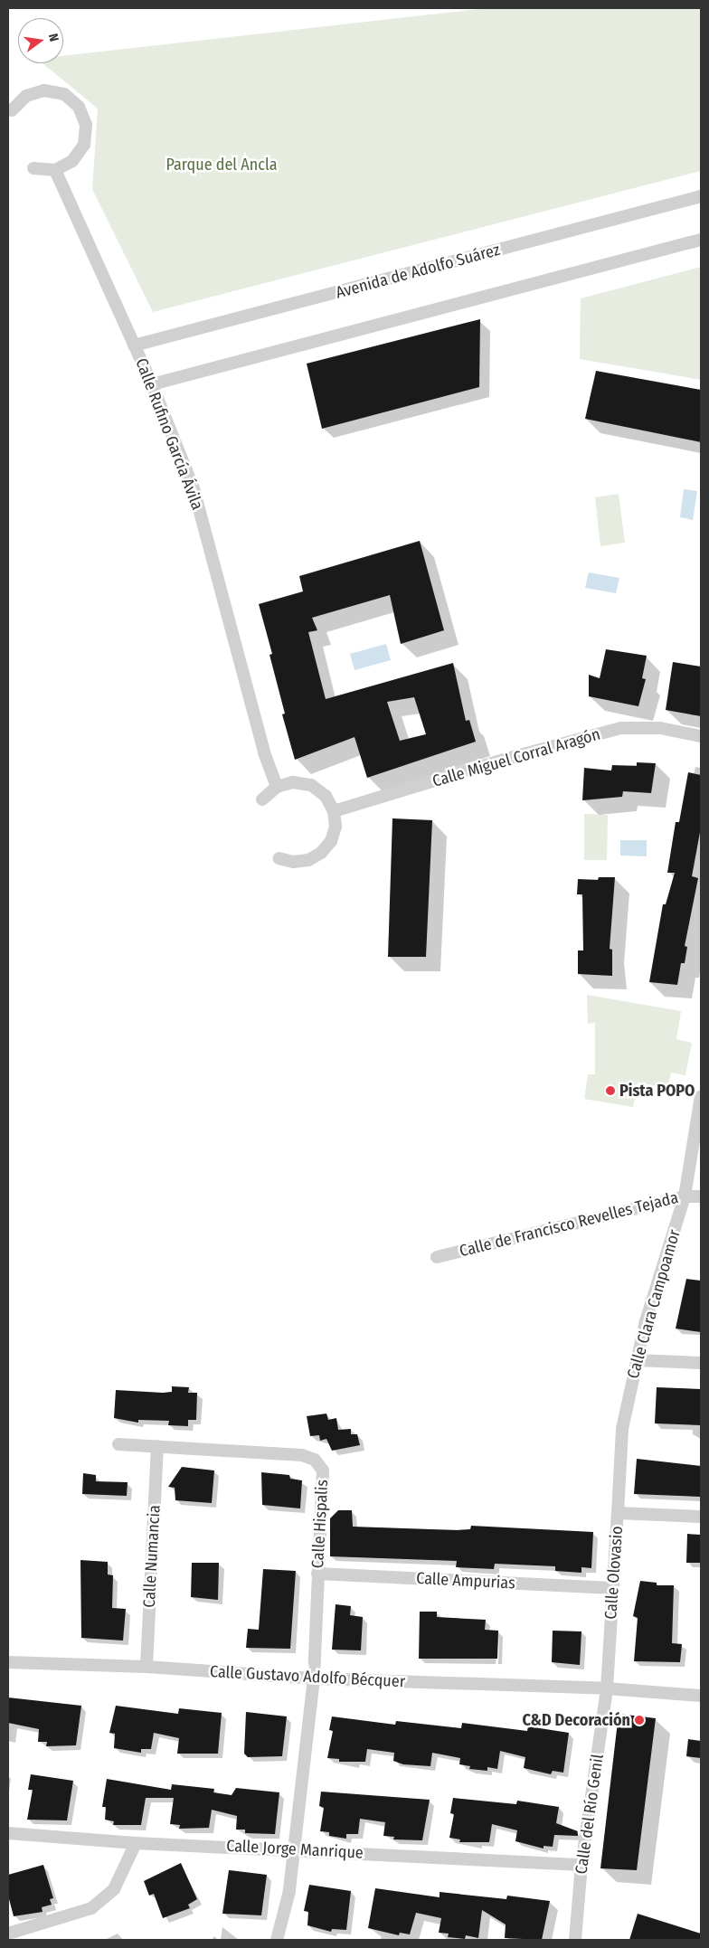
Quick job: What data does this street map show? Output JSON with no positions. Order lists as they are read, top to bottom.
{
  "streets": {
    "street": [
      "Avenida de Adolfo Suárez",
      "Calle Rufino García Ávila",
      "Calle Miguel Corral Aragón",
      "Calle de Francisco Revelles Tejada",
      "Calle Clara Campoamor",
      "Calle Hispalis",
      "Calle Numancia",
      "Calle Olovasio",
      "Calle Ampurias",
      "Calle Gustavo Adolfo Bécquer",
      "Calle del Río Genil",
      "Calle Jorge Manrique"
    ]
  },
  "crossings": [
    ["Avenida de Adolfo Suárez", "Calle Rufino García Ávila"],
    ["Calle de Francisco Revelles Tejada", "Calle Clara Campoamor"],
    ["Calle Clara Campoamor", "Calle Olovasio"],
    ["Calle Hispalis", "Calle Numancia"],
    ["Calle Hispalis", "Calle Ampurias"],
    ["Calle Hispalis", "Calle Gustavo Adolfo Bécquer"],
    ["Calle Hispalis", "Calle Jorge Manrique"],
    ["Calle Numancia", "Calle Gustavo Adolfo Bécquer"],
    ["Calle Olovasio", "Calle Ampurias"],
    ["Calle Olovasio", "Calle Gustavo Adolfo Bécquer"],
    ["Calle Olovasio", "Calle del Río Genil"],
    ["Calle Gustavo Adolfo Bécquer", "Calle del Río Genil"],
    ["Calle del Río Genil", "Calle Jorge Manrique"]
  ],
  "parks": ["Parque del Ancla"],
  "places": ["Pista POPO", "C&D Decoración"],
  "north": "right"
}
